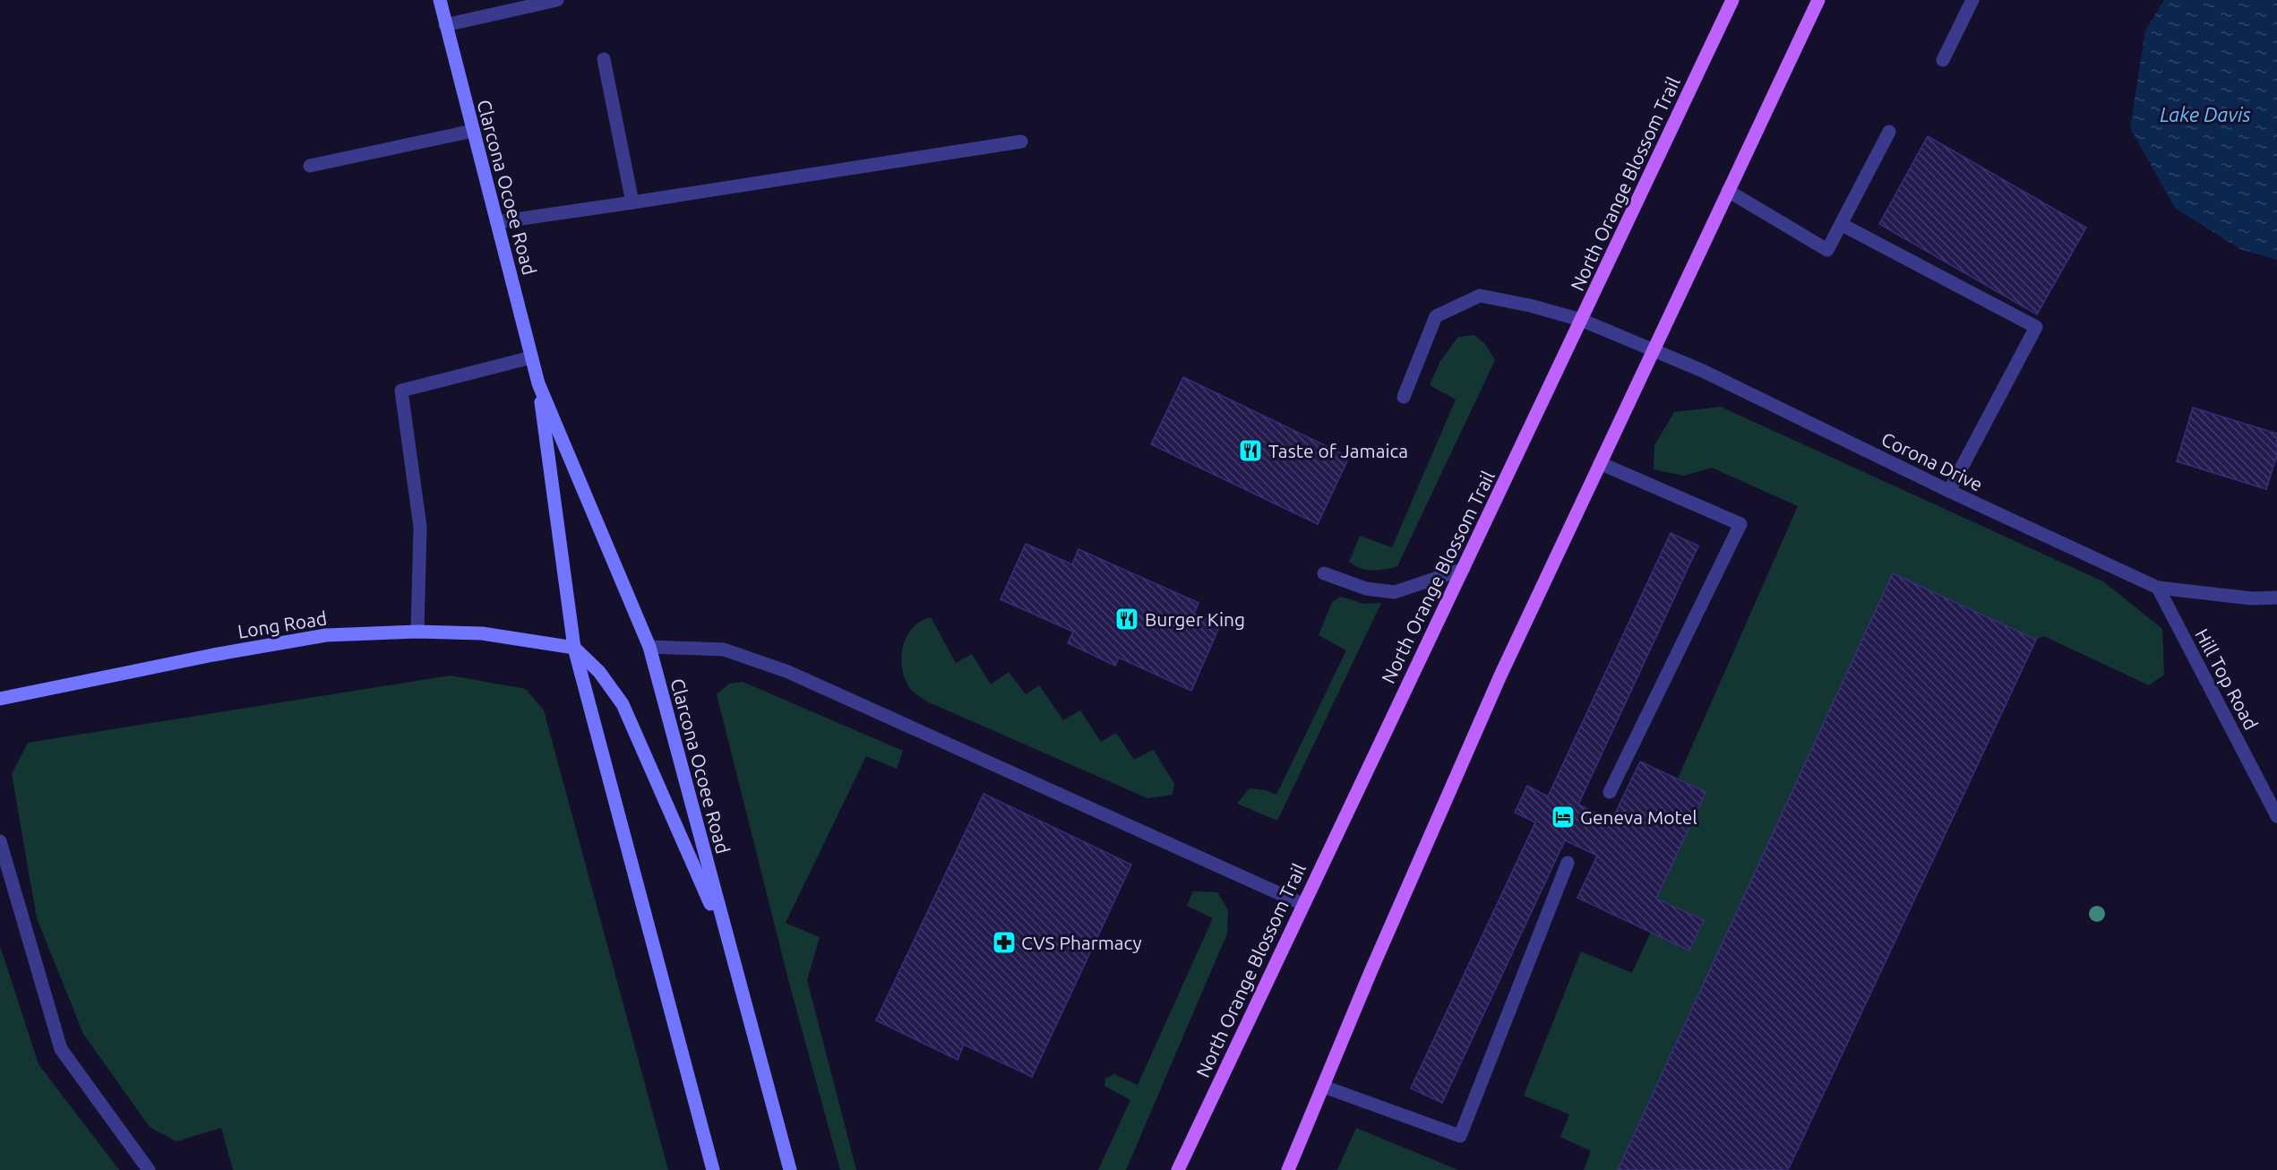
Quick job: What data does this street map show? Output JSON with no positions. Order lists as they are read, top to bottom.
{
  "streets": {
    "main road": ["North Orange Blossom Trail", "Clarcona Ocoee Road", "Long Road"],
    "street": ["Corona Drive", "Hill Top Road"]
  },
  "crossings": [
    ["North Orange Blossom Trail", "Corona Drive"],
    ["Clarcona Ocoee Road", "Long Road"],
    ["Corona Drive", "Hill Top Road"]
  ],
  "water": ["Lake Davis"],
  "places": {
    "restaurant": ["Taste of Jamaica", "Burger King"],
    "hotel": ["Geneva Motel"],
    "pharmacy": ["CVS Pharmacy"]
  }
}
